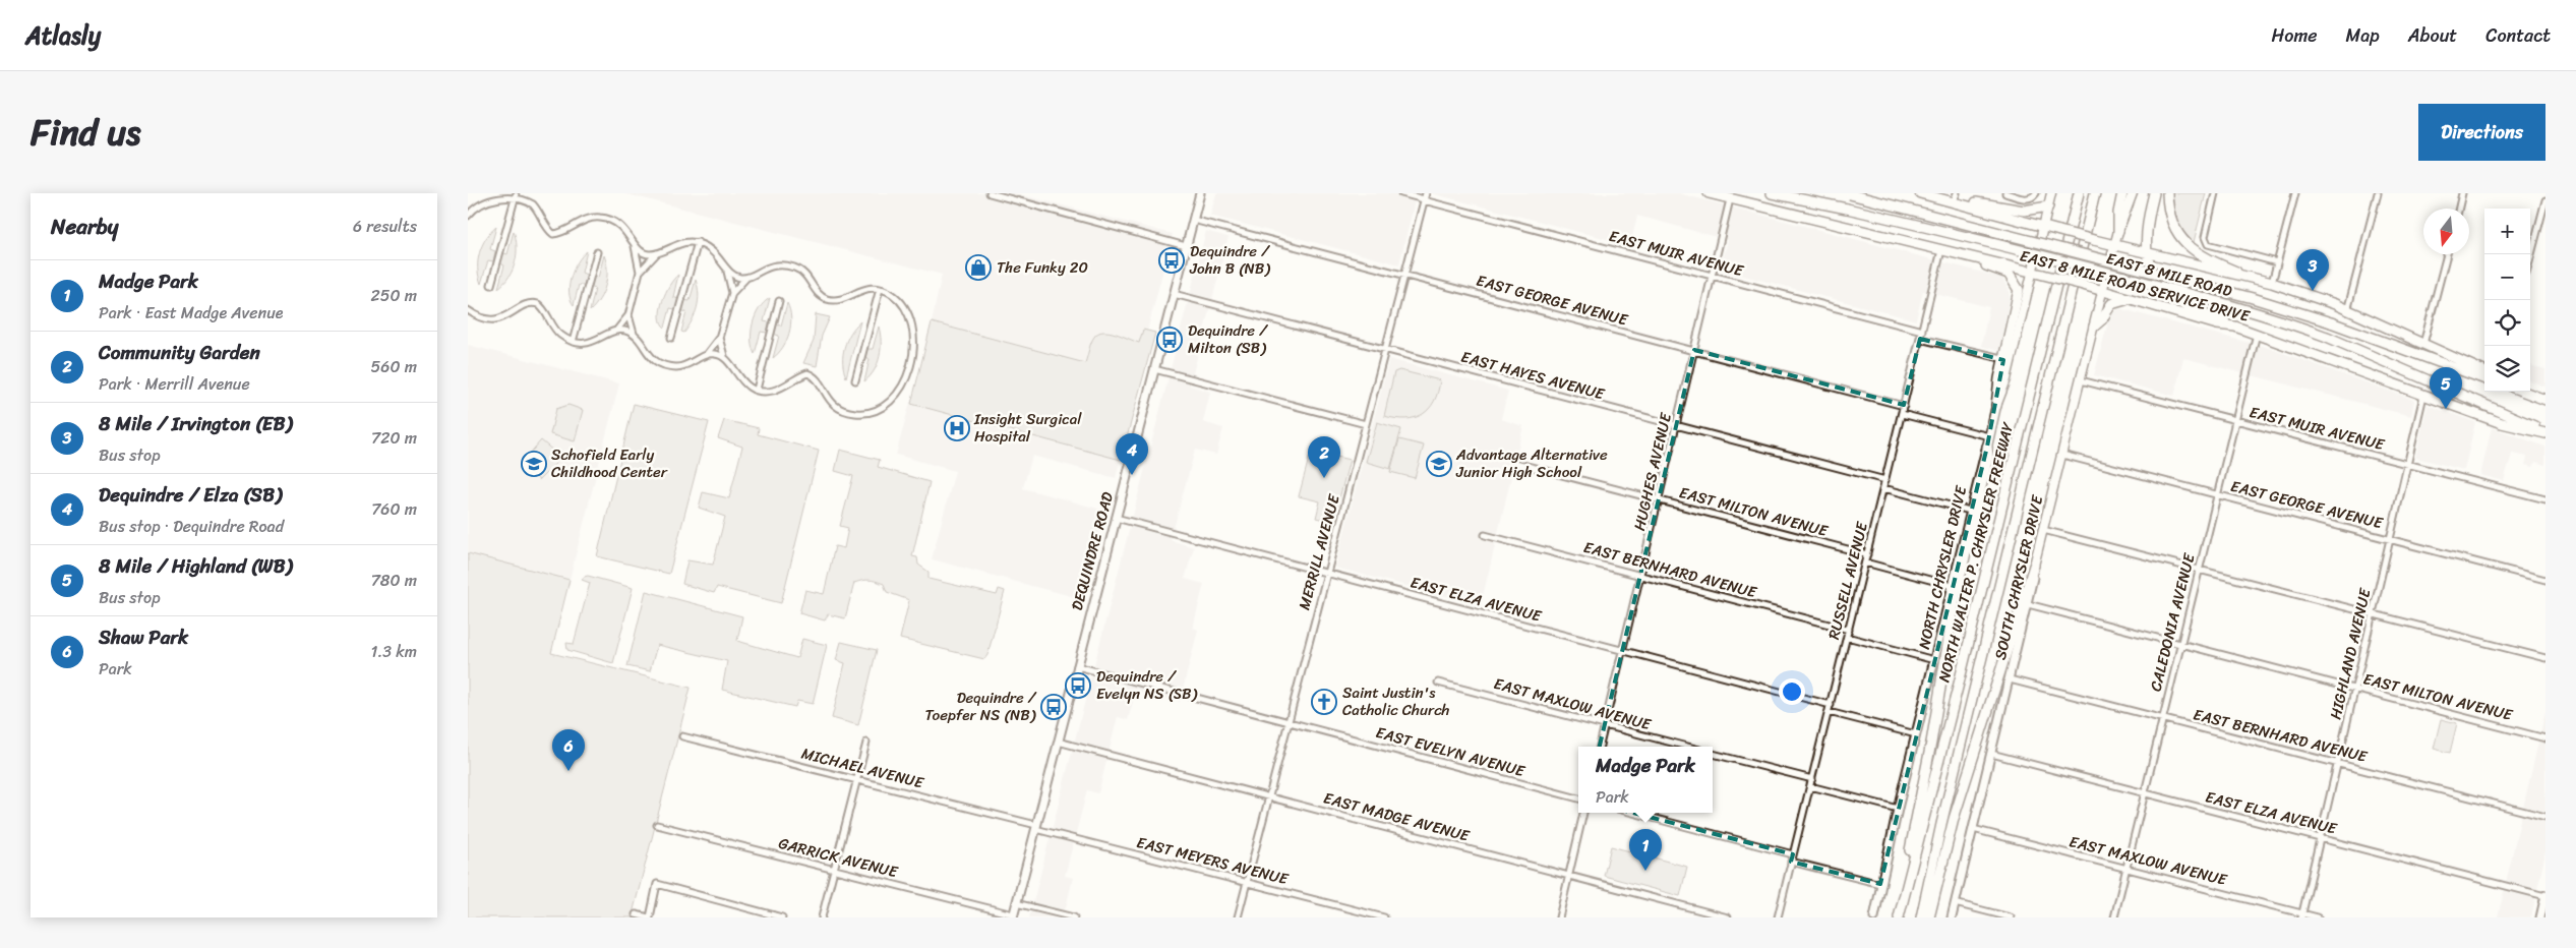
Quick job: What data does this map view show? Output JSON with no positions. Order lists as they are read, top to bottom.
{
  "streets": {
    "highway": ["EAST 8 MILE ROAD", "EAST 8 MILE ROAD SERVICE DRIVE", "NORTH WALTER P. CHRYSLER FREEWAY"],
    "main road": ["DEQUINDRE ROAD", "NORTH CHRYSLER DRIVE", "SOUTH CHRYSLER DRIVE"],
    "street": [
      "EAST MUIR AVENUE",
      "EAST GEORGE AVENUE",
      "EAST HAYES AVENUE",
      "HUGHES AVENUE",
      "EAST MILTON AVENUE",
      "MERRILL AVENUE",
      "EAST BERNHARD AVENUE",
      "RUSSELL AVENUE",
      "EAST ELZA AVENUE",
      "CALEDONIA AVENUE",
      "HIGHLAND AVENUE",
      "EAST MAXLOW AVENUE",
      "EAST EVELYN AVENUE",
      "MICHAEL AVENUE",
      "EAST MADGE AVENUE",
      "GARRICK AVENUE",
      "EAST MEYERS AVENUE"
    ]
  },
  "crossings": [
    ["EAST MUIR AVENUE", "HUGHES AVENUE"],
    ["EAST MUIR AVENUE", "MERRILL AVENUE"],
    ["EAST MUIR AVENUE", "SOUTH CHRYSLER DRIVE"],
    ["EAST MUIR AVENUE", "RUSSELL AVENUE"],
    ["EAST MUIR AVENUE", "CALEDONIA AVENUE"],
    ["EAST MUIR AVENUE", "HIGHLAND AVENUE"],
    ["EAST 8 MILE ROAD", "EAST 8 MILE ROAD SERVICE DRIVE"],
    ["EAST 8 MILE ROAD SERVICE DRIVE", "HUGHES AVENUE"],
    ["EAST 8 MILE ROAD SERVICE DRIVE", "SOUTH CHRYSLER DRIVE"],
    ["EAST 8 MILE ROAD SERVICE DRIVE", "RUSSELL AVENUE"],
    ["EAST 8 MILE ROAD SERVICE DRIVE", "CALEDONIA AVENUE"],
    ["EAST 8 MILE ROAD SERVICE DRIVE", "HIGHLAND AVENUE"],
    ["EAST GEORGE AVENUE", "HUGHES AVENUE"],
    ["EAST GEORGE AVENUE", "DEQUINDRE ROAD"],
    ["EAST GEORGE AVENUE", "MERRILL AVENUE"],
    ["EAST GEORGE AVENUE", "SOUTH CHRYSLER DRIVE"],
    ["EAST GEORGE AVENUE", "RUSSELL AVENUE"],
    ["EAST GEORGE AVENUE", "CALEDONIA AVENUE"],
    ["EAST GEORGE AVENUE", "HIGHLAND AVENUE"],
    ["EAST HAYES AVENUE", "HUGHES AVENUE"],
    ["EAST HAYES AVENUE", "DEQUINDRE ROAD"],
    ["EAST HAYES AVENUE", "MERRILL AVENUE"],
    ["EAST HAYES AVENUE", "RUSSELL AVENUE"],
    ["HUGHES AVENUE", "EAST MILTON AVENUE"],
    ["HUGHES AVENUE", "EAST BERNHARD AVENUE"],
    ["HUGHES AVENUE", "EAST ELZA AVENUE"],
    ["HUGHES AVENUE", "EAST MAXLOW AVENUE"],
    ["EAST MILTON AVENUE", "SOUTH CHRYSLER DRIVE"],
    ["EAST MILTON AVENUE", "RUSSELL AVENUE"],
    ["EAST MILTON AVENUE", "CALEDONIA AVENUE"],
    ["EAST MILTON AVENUE", "HIGHLAND AVENUE"],
    ["DEQUINDRE ROAD", "EAST ELZA AVENUE"],
    ["DEQUINDRE ROAD", "EAST EVELYN AVENUE"],
    ["DEQUINDRE ROAD", "MICHAEL AVENUE"],
    ["DEQUINDRE ROAD", "EAST MADGE AVENUE"],
    ["DEQUINDRE ROAD", "GARRICK AVENUE"],
    ["DEQUINDRE ROAD", "EAST MEYERS AVENUE"],
    ["MERRILL AVENUE", "EAST ELZA AVENUE"],
    ["MERRILL AVENUE", "EAST EVELYN AVENUE"],
    ["MERRILL AVENUE", "EAST MADGE AVENUE"],
    ["MERRILL AVENUE", "EAST MEYERS AVENUE"],
    ["EAST BERNHARD AVENUE", "SOUTH CHRYSLER DRIVE"],
    ["EAST BERNHARD AVENUE", "RUSSELL AVENUE"],
    ["EAST BERNHARD AVENUE", "CALEDONIA AVENUE"],
    ["EAST BERNHARD AVENUE", "HIGHLAND AVENUE"],
    ["SOUTH CHRYSLER DRIVE", "EAST ELZA AVENUE"],
    ["SOUTH CHRYSLER DRIVE", "EAST MAXLOW AVENUE"],
    ["RUSSELL AVENUE", "EAST ELZA AVENUE"],
    ["EAST ELZA AVENUE", "CALEDONIA AVENUE"],
    ["EAST ELZA AVENUE", "HIGHLAND AVENUE"],
    ["CALEDONIA AVENUE", "EAST MAXLOW AVENUE"],
    ["HIGHLAND AVENUE", "EAST MAXLOW AVENUE"],
    ["MICHAEL AVENUE", "EAST MEYERS AVENUE"]
  ],
  "places": {
    "bus stop": [
      "Dequindre / John B (NB)",
      "Dequindre / Milton (SB)",
      "Dequindre / Evelyn NS (SB)",
      "Dequindre / Toepfer NS (NB)"
    ],
    "shop": ["The Funky 20"],
    "hospital": ["Insight Surgical Hospital"],
    "school or university": ["Schofield Early Childhood Center", "Advantage Alternative Junior High School"],
    "church": ["Saint Justin's Catholic Church"]
  },
  "north": "bottom",
  "page": {
    "header": "Atlasly",
    "nav": [
      "Home",
      "Map",
      "About",
      "Contact"
    ],
    "title": "Find us",
    "buttons": "Directions",
    "heading": ["Nearby", "6 results"],
    "map_buttons": ["+", "−"],
    "pins": [
      "3",
      "5",
      "4",
      "2",
      "6",
      "1"
    ],
    "list": [
      {
        "mark": "1",
        "name": "Madge Park",
        "note": "Park · East Madge Avenue",
        "value": "250 m"
      },
      {
        "mark": "2",
        "name": "Community Garden",
        "note": "Park · Merrill Avenue",
        "value": "560 m"
      },
      {
        "mark": "3",
        "name": "8 Mile / Irvington (EB)",
        "note": "Bus stop",
        "value": "720 m"
      },
      {
        "mark": "4",
        "name": "Dequindre / Elza (SB)",
        "note": "Bus stop · Dequindre Road",
        "value": "760 m"
      },
      {
        "mark": "5",
        "name": "8 Mile / Highland (WB)",
        "note": "Bus stop",
        "value": "780 m"
      },
      {
        "mark": "6",
        "name": "Shaw Park",
        "note": "Park",
        "value": "1.3 km"
      }
    ],
    "popup": ["Madge Park", "Park"]
  }
}
